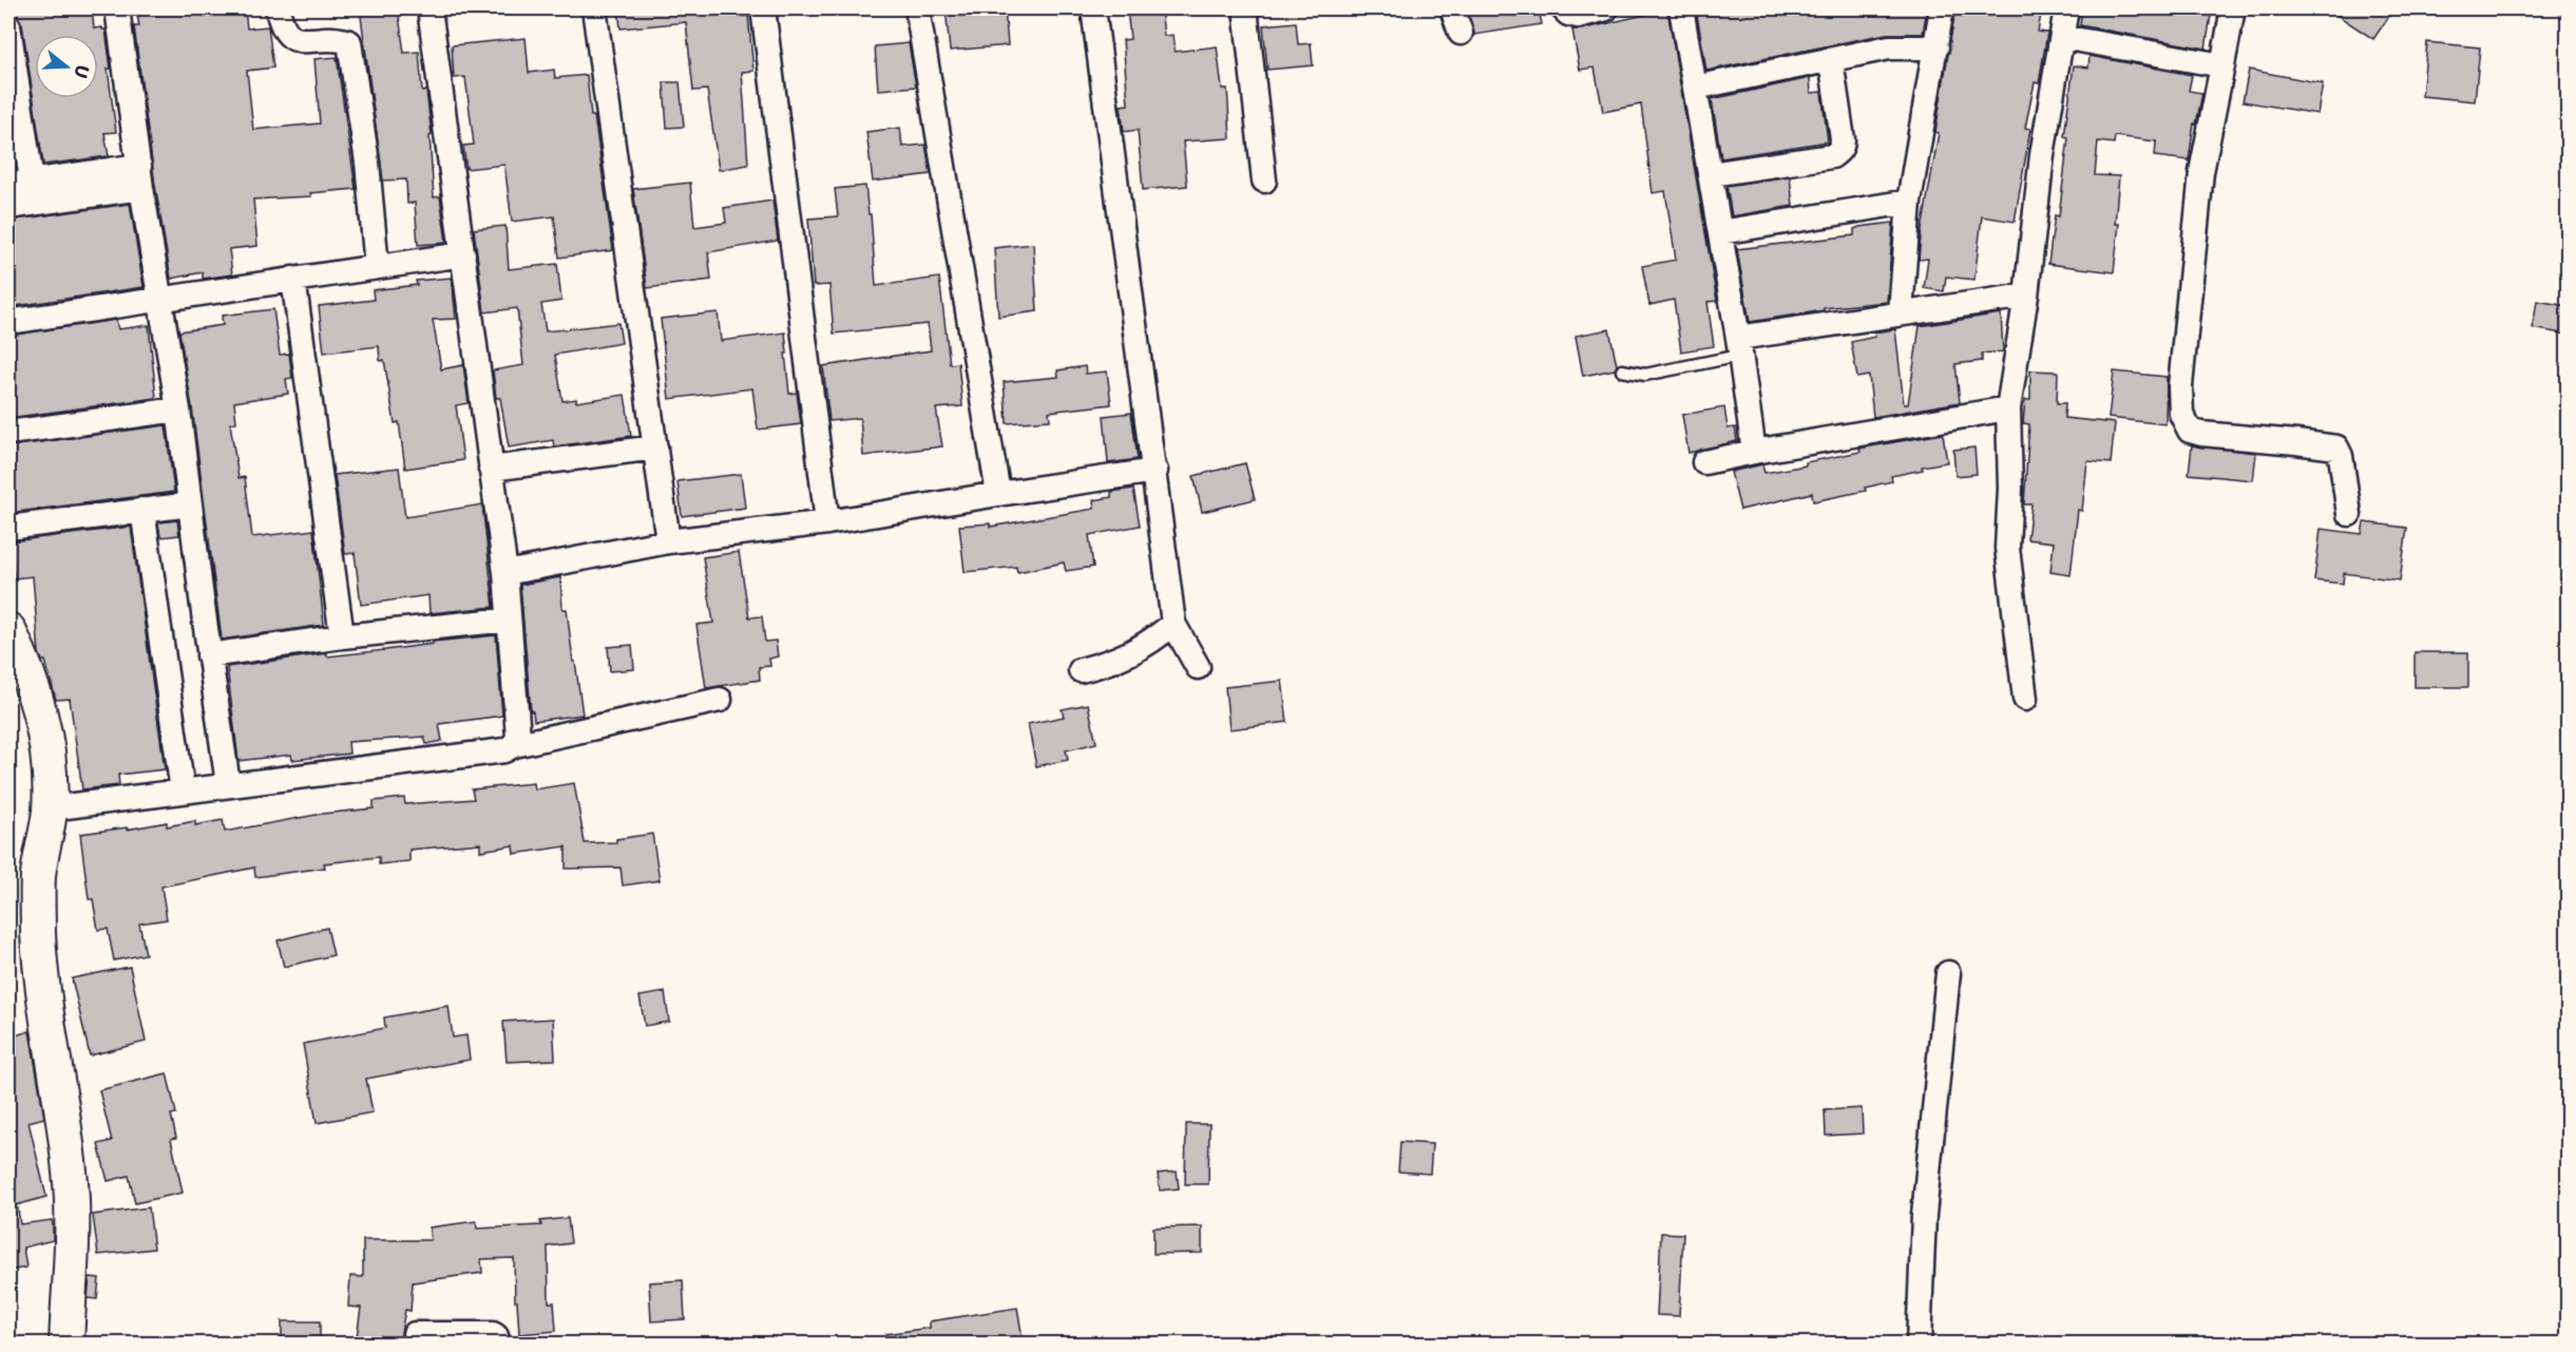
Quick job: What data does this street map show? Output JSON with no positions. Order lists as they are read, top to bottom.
{
  "north": "right"
}
